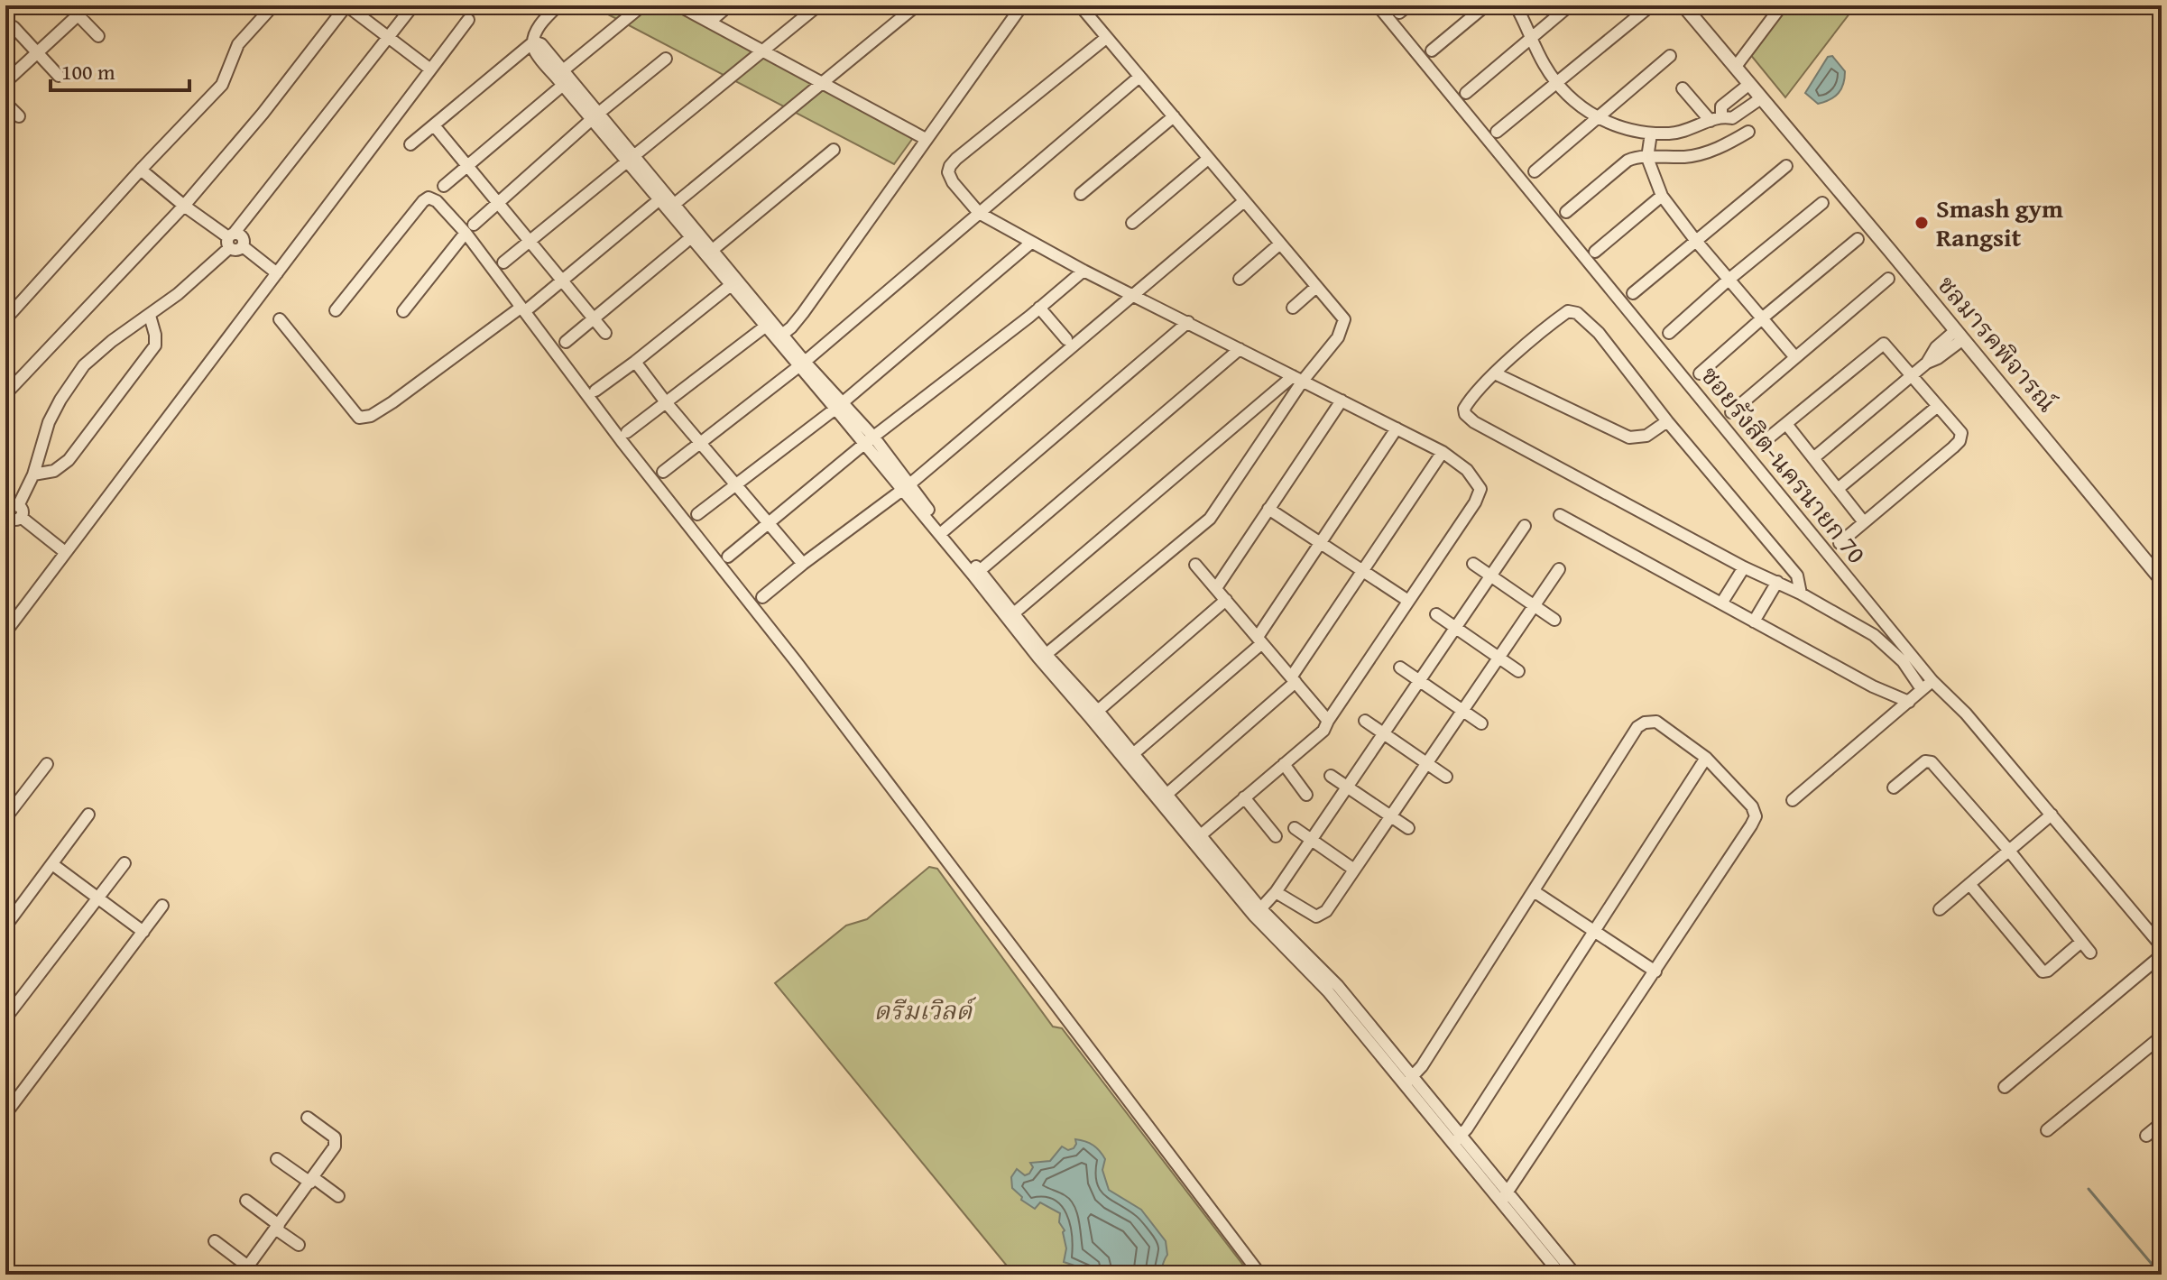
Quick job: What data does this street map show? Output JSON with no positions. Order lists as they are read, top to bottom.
{
  "streets": {
    "street": ["ชลมารคพิจารณ์", "ซอยรังสิต-นครนายก 70"]
  },
  "parks": ["ดรีมเวิลด์"],
  "places": ["Smash gym Rangsit"],
  "scale_bar": "100 m"
}
